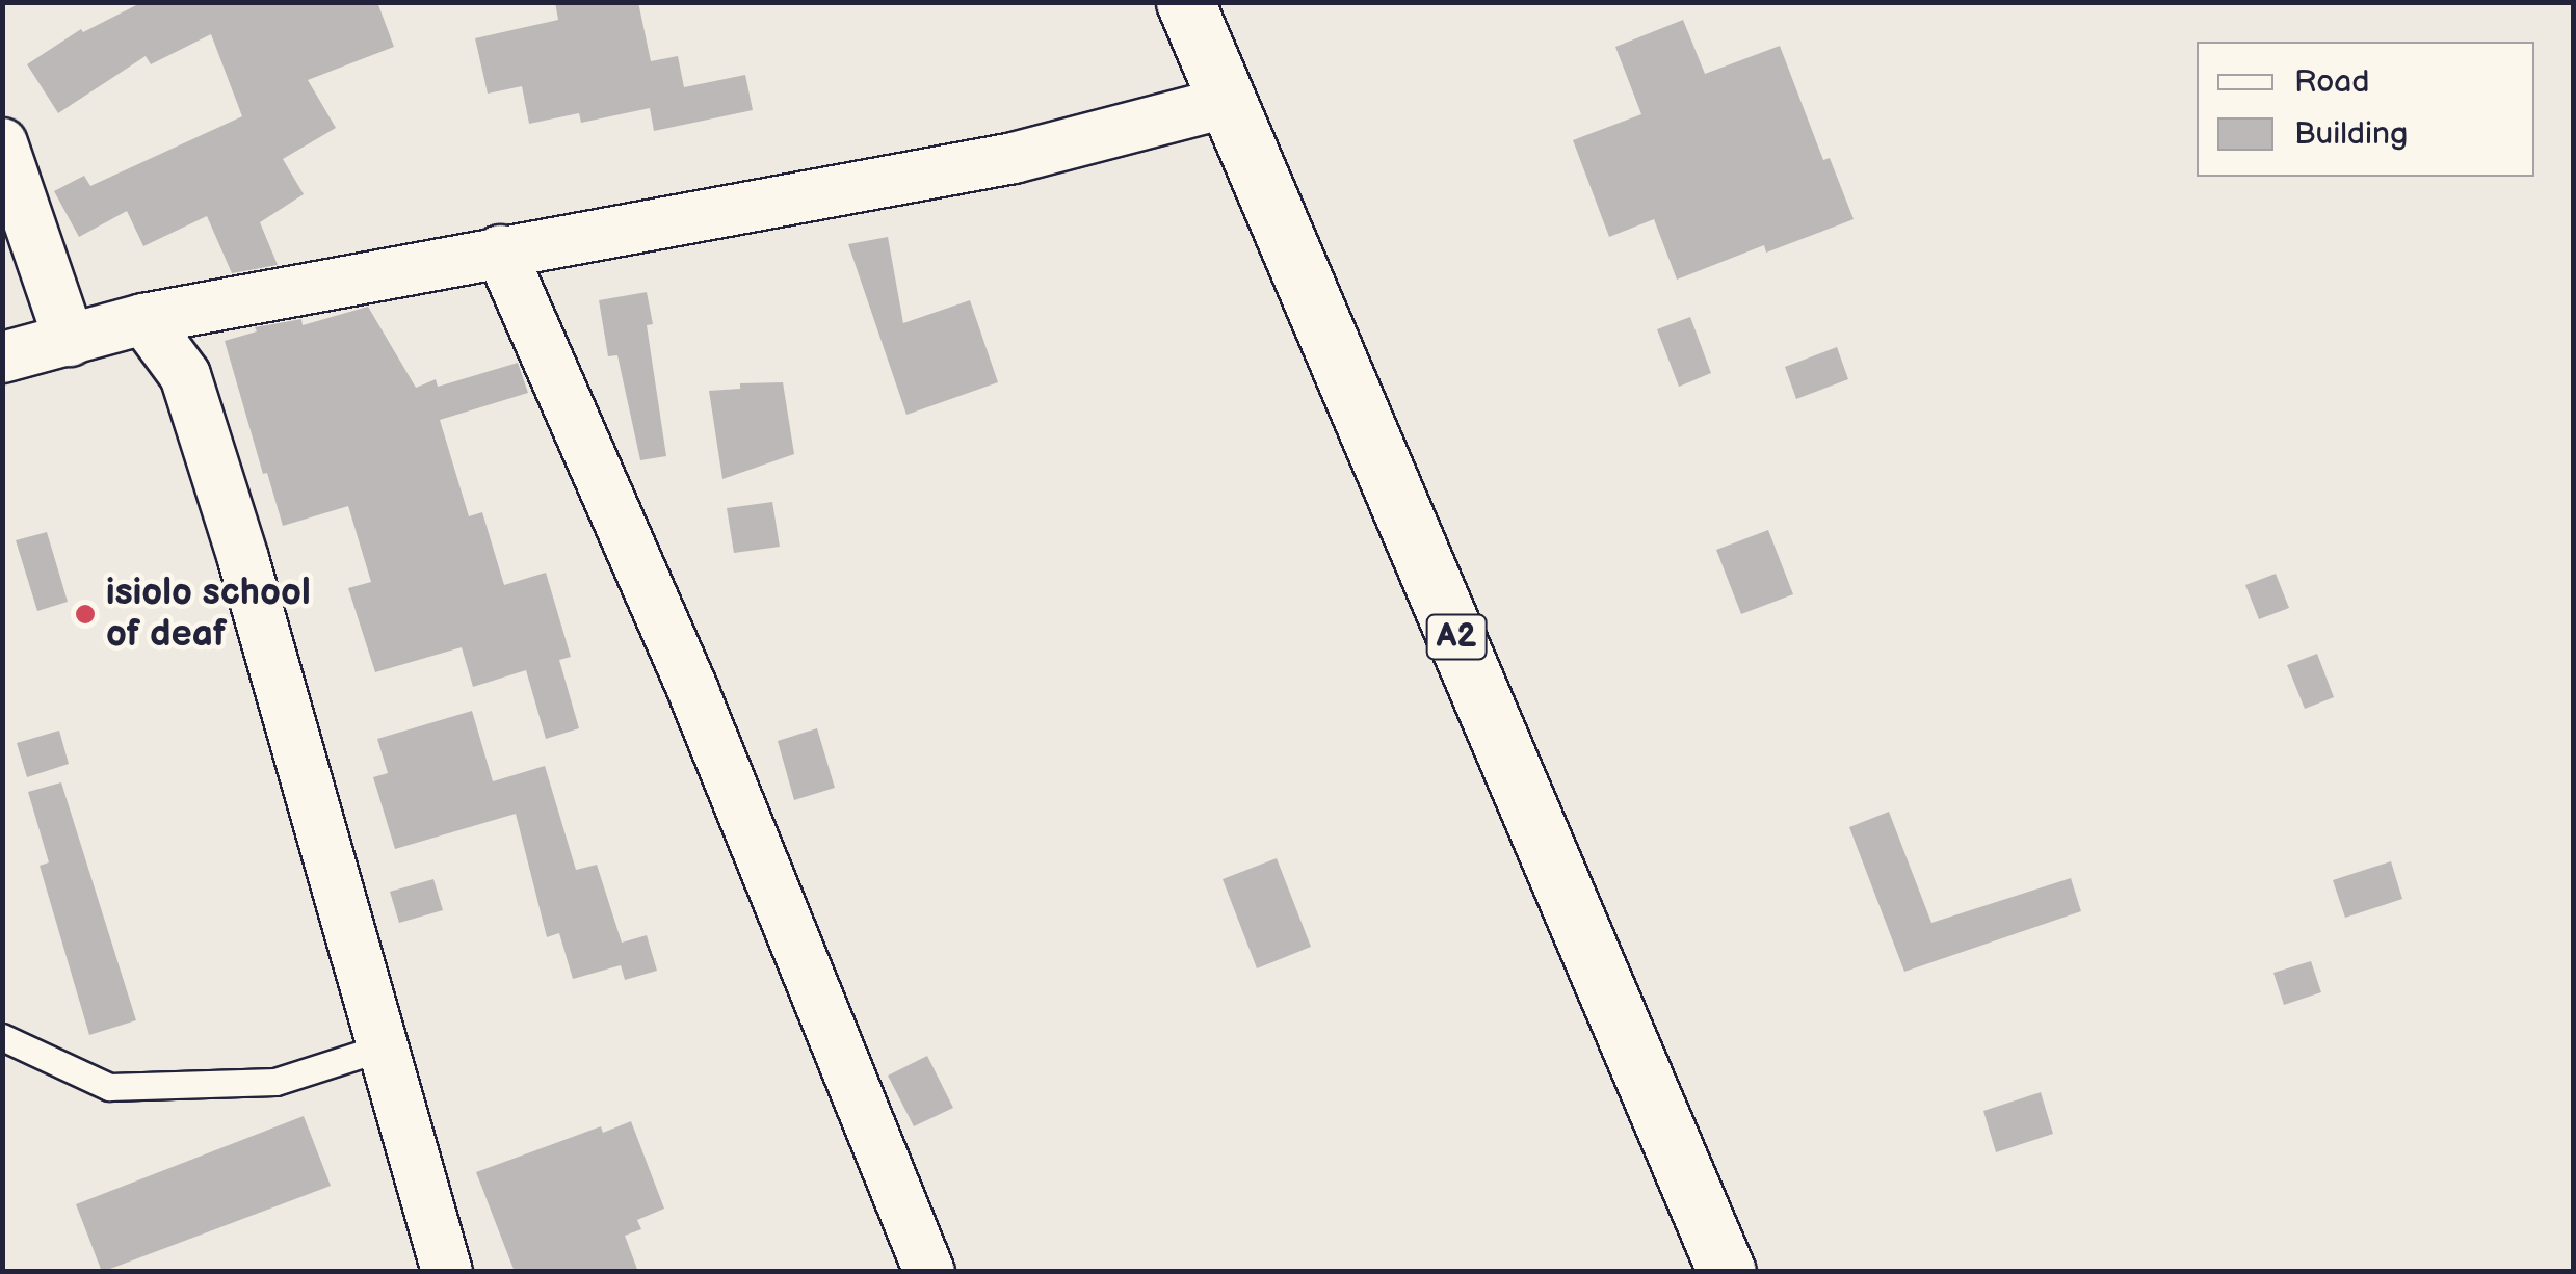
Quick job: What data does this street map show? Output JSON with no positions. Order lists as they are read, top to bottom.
{
  "streets": {
    "highway": ["A2"]
  },
  "places": ["isiolo school of deaf"],
  "legend": ["Road", "Building"]
}
